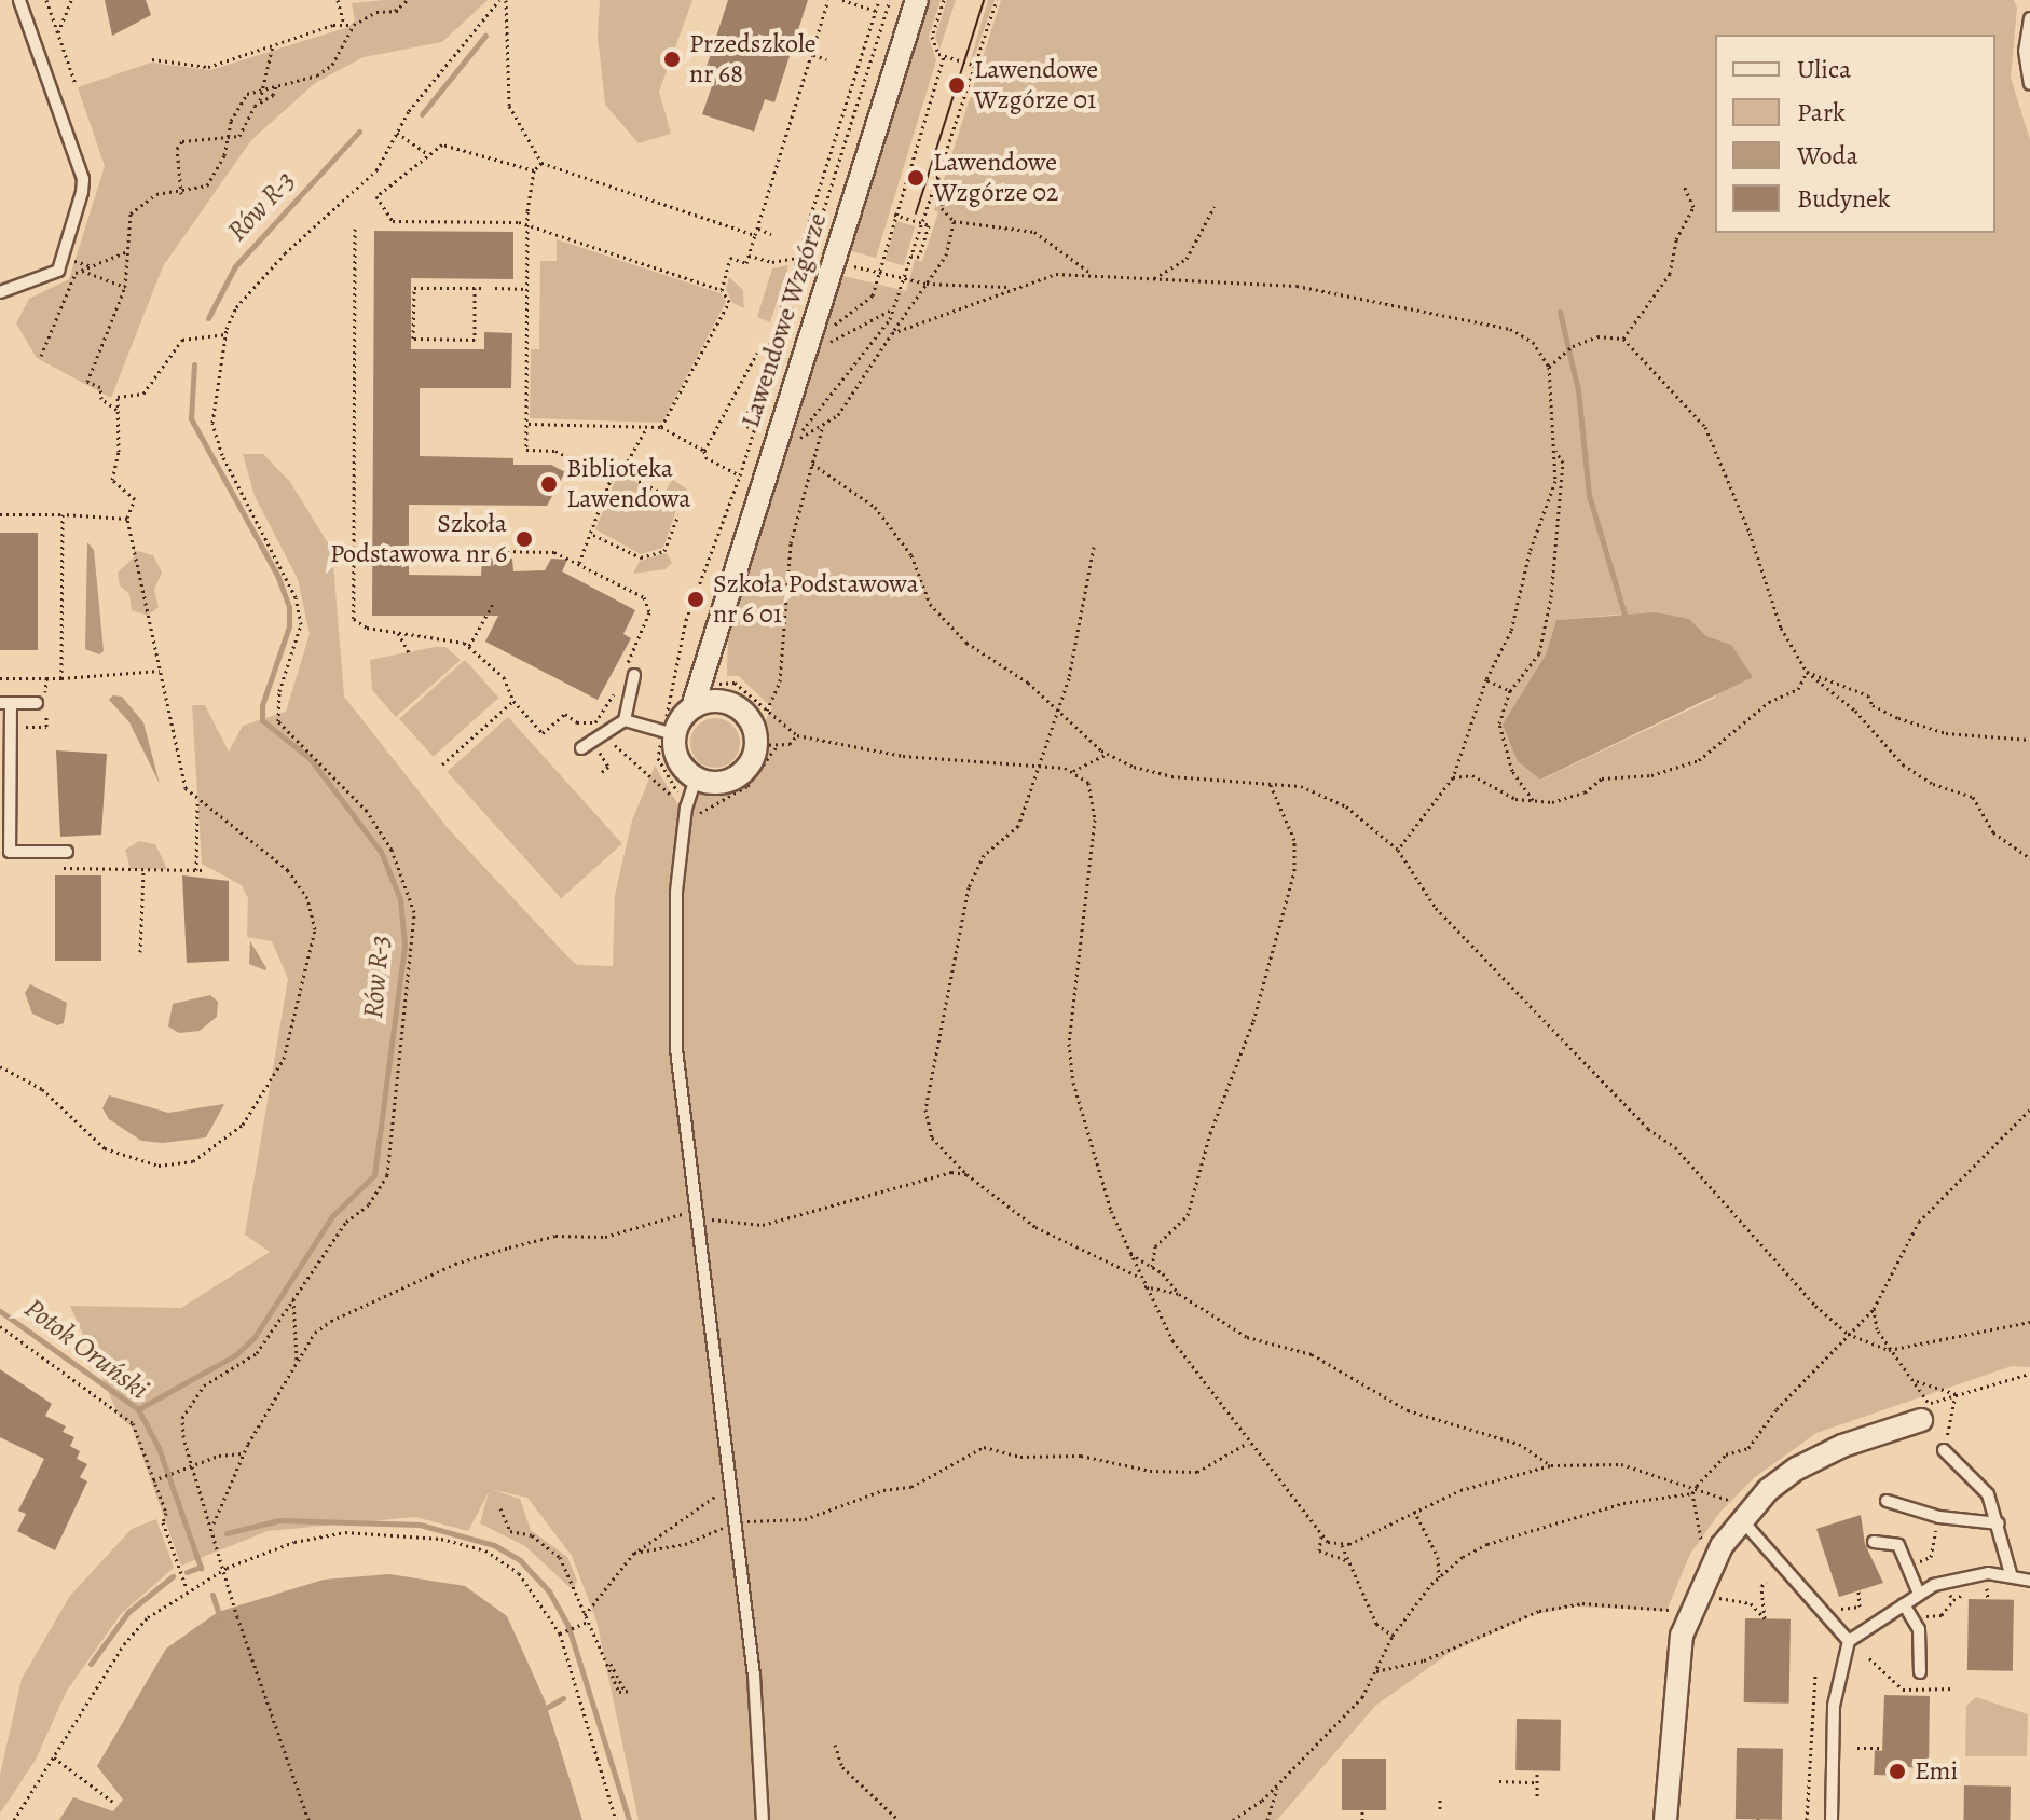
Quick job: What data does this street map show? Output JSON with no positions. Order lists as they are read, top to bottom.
{
  "streets": {
    "street": ["Lawendowe Wzgórze"]
  },
  "water": ["Rów R-3", "Potok Oruński"],
  "places": [
    "Przedszkole nr 68",
    "Lawendowe Wzgórze 01",
    "Lawendowe Wzgórze 02",
    "Biblioteka Lawendowa",
    "Szkoła Podstawowa nr 6",
    "Szkoła Podstawowa nr 6 01",
    "Emi"
  ],
  "legend": [
    "Ulica",
    "Park",
    "Woda",
    "Budynek"
  ]
}
